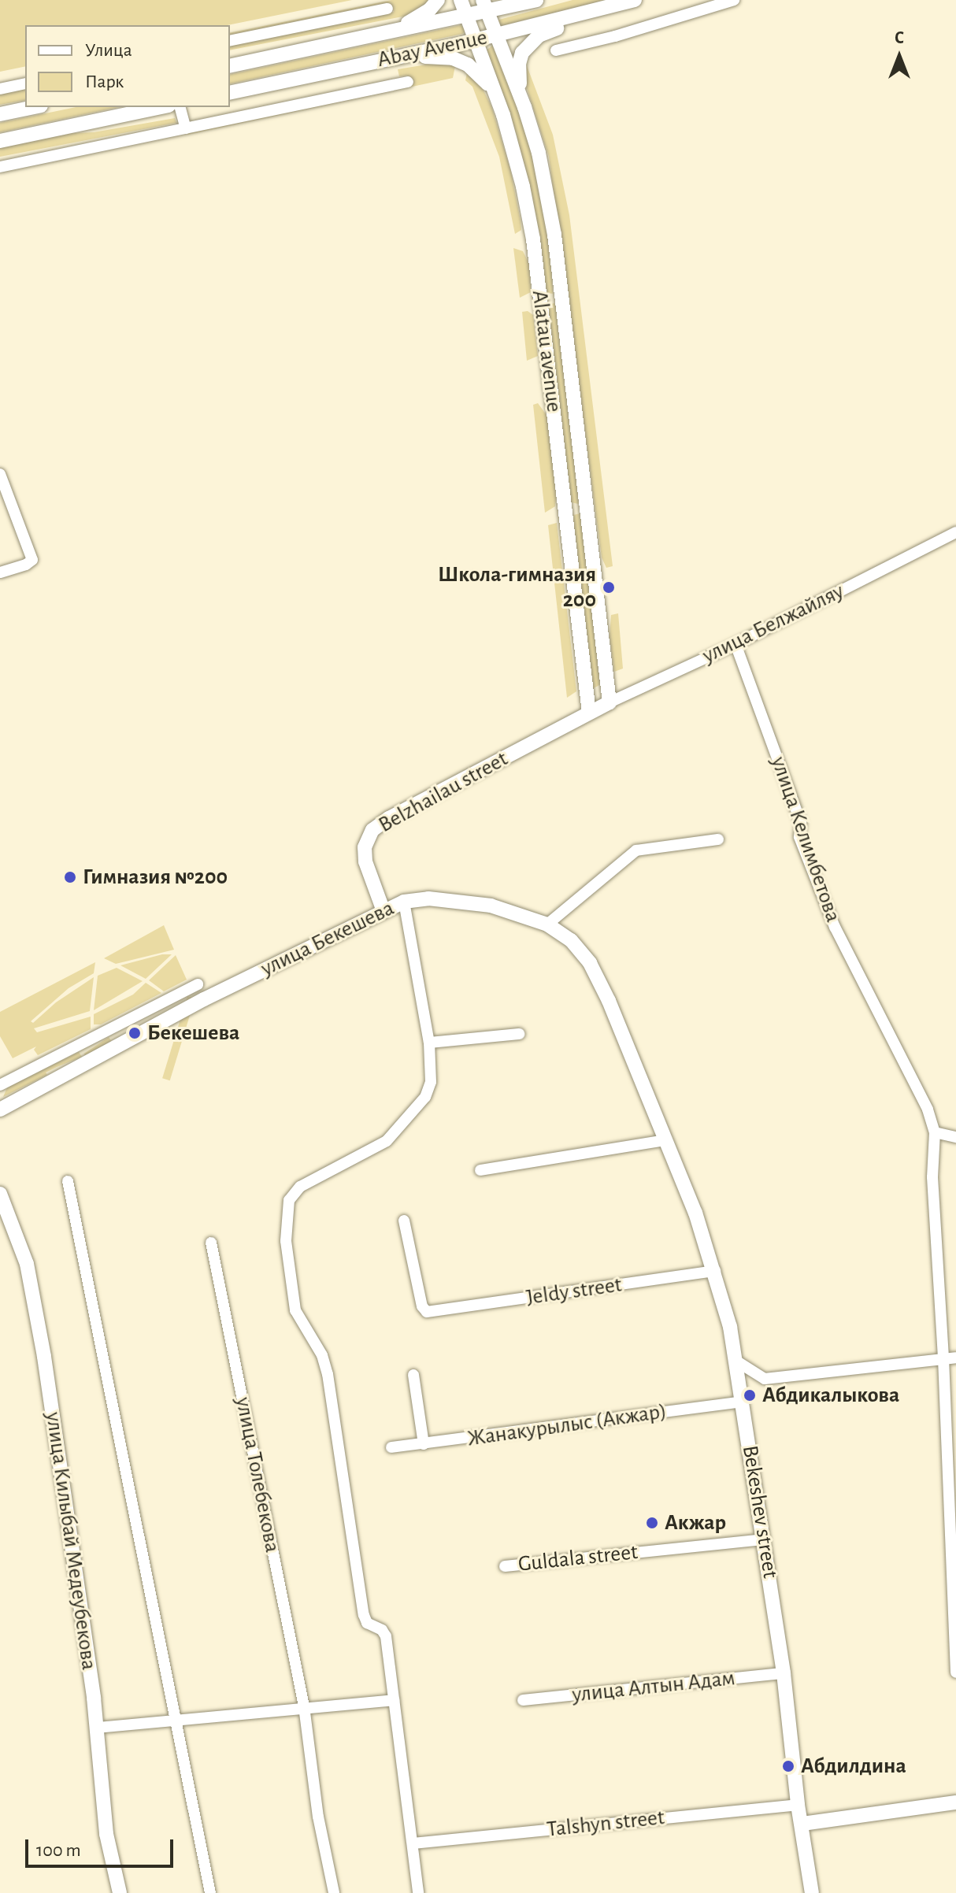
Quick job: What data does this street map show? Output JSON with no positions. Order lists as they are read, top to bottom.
{
  "streets": {
    "main road": [
      "Abay Avenue",
      "Alatau avenue",
      "улица Белжайляу",
      "Belzhailau street",
      "улица Бекешева",
      "Bekeshev street",
      "улица Килыбай Медеубекова"
    ],
    "street": [
      "улица Келимбетова",
      "Jeldy street",
      "Жанакурылыс (Акжар)",
      "улица Толебекова",
      "Guldala street",
      "улица Алтын Адам",
      "Talshyn street"
    ]
  },
  "crossings": [
    ["Abay Avenue", "Alatau avenue"],
    ["Alatau avenue", "улица Белжайляу"],
    ["Alatau avenue", "Belzhailau street"],
    ["улица Белжайляу", "Belzhailau street"],
    ["улица Белжайляу", "улица Келимбетова"],
    ["Belzhailau street", "улица Бекешева"],
    ["улица Бекешева", "Bekeshev street"],
    ["Jeldy street", "Bekeshev street"],
    ["Жанакурылыс (Акжар)", "Bekeshev street"],
    ["Bekeshev street", "Guldala street"],
    ["Bekeshev street", "улица Алтын Адам"],
    ["Bekeshev street", "Talshyn street"]
  ],
  "places": [
    "Школа-гимназия 200",
    "Гимназия №200",
    "Бекешева",
    "Абдикалыкова",
    "Акжар",
    "Абдилдина"
  ],
  "legend": ["Улица", "Парк"],
  "scale_bar": "100 m",
  "north": "top"
}
